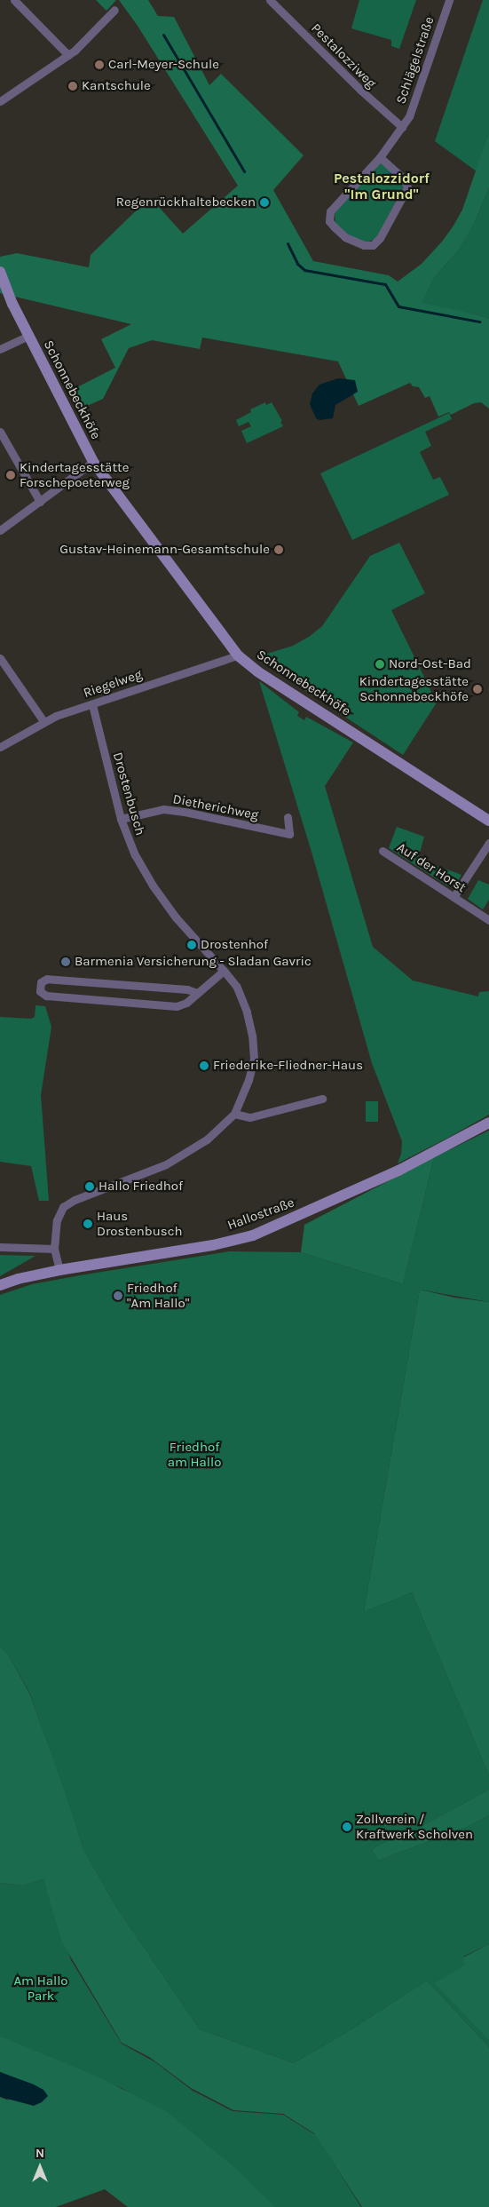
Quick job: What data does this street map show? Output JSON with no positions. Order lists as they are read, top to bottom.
{
  "streets": {
    "street": [
      "Pestalozziweg",
      "Schlägelstraße",
      "Schonnebeckhöfe",
      "Riegelweg",
      "Drostenbusch",
      "Dietherichweg",
      "Auf der Horst",
      "Hallostraße"
    ]
  },
  "crossings": [
    ["Pestalozziweg", "Schlägelstraße"],
    ["Schonnebeckhöfe", "Riegelweg"],
    ["Riegelweg", "Drostenbusch"],
    ["Drostenbusch", "Dietherichweg"],
    ["Drostenbusch", "Hallostraße"]
  ],
  "districts": ["Pestalozzidorf \"Im Grund\""],
  "parks": ["Friedhof am Hallo", "Am Hallo Park"],
  "places": [
    "Carl-Meyer-Schule",
    "Kantschule",
    "Regenrückhaltebecken",
    "Kindertagesstätte Forschepoeterweg",
    "Gustav-Heinemann-Gesamtschule",
    "Nord-Ost-Bad",
    "Kindertagesstätte Schonnebeckhöfe",
    "Drostenhof",
    "Barmenia Versicherung - Sladan Gavric",
    "Friederike-Fliedner-Haus",
    "Hallo Friedhof",
    "Haus Drostenbusch",
    "Friedhof \"Am Hallo\"",
    "Zollverein / Kraftwerk Scholven"
  ],
  "north": "top"
}
